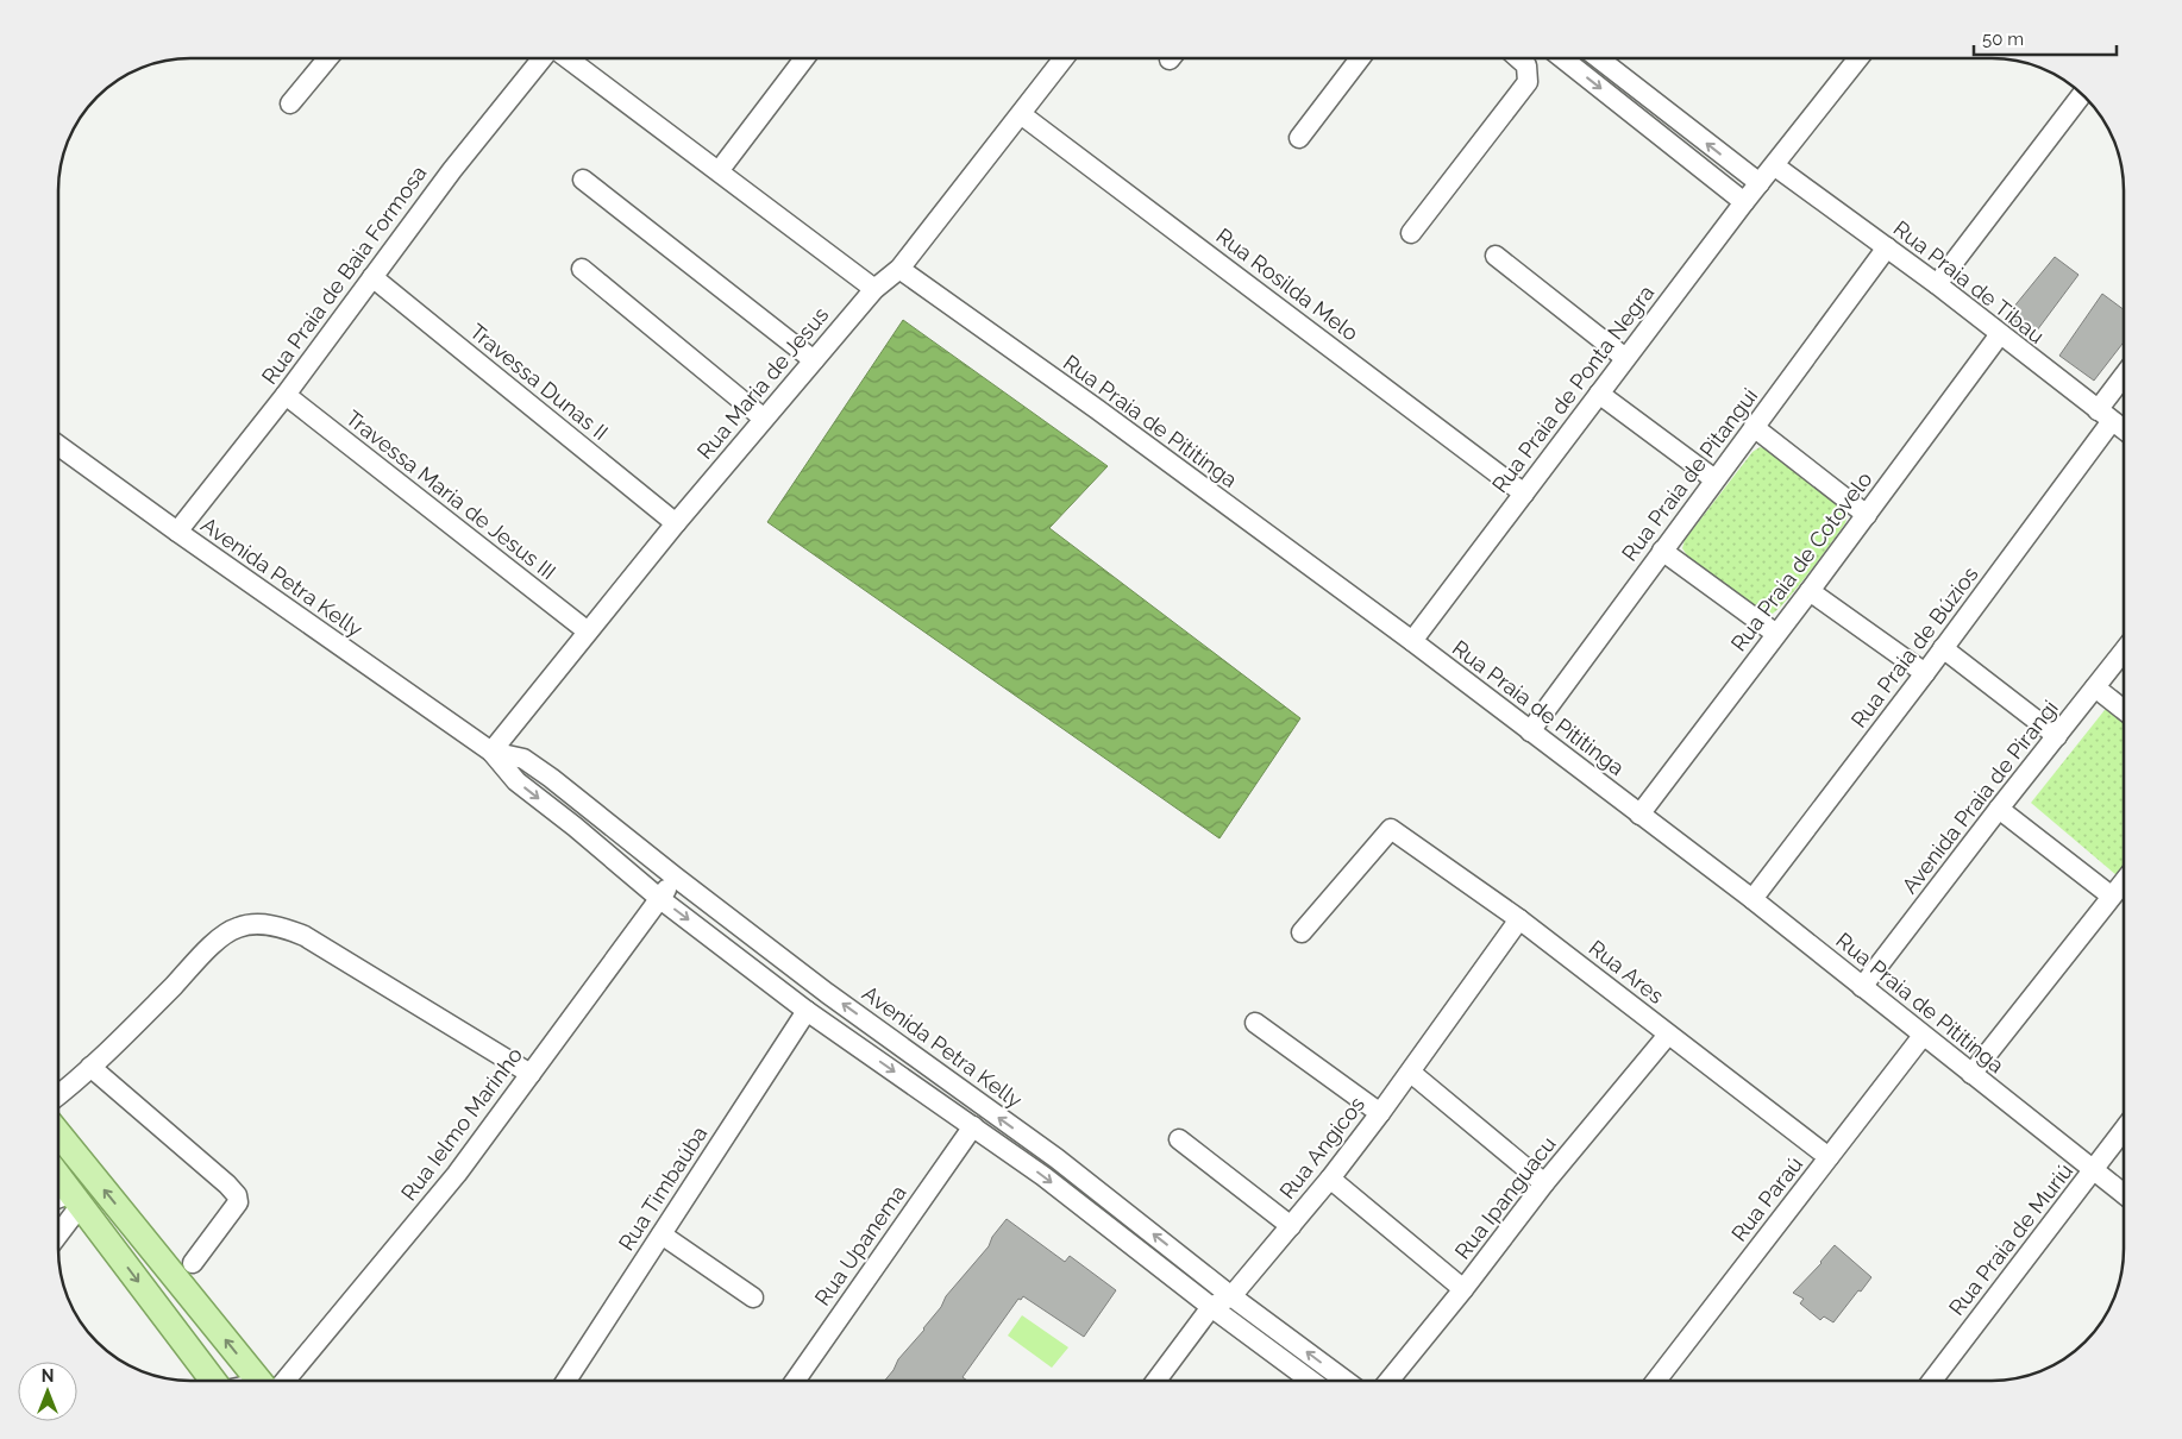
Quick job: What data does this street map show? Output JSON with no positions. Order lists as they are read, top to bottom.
{
  "streets": {
    "street": [
      "Rua Praia de Baia Formosa",
      "Rua Praia de Tibau",
      "Rua Rosilda Melo",
      "Travessa Dunas II",
      "Rua Maria de Jesus",
      "Rua Praia de Ponta Negra",
      "Rua Praia de Pititinga",
      "Rua Praia de Pitangui",
      "Travessa Maria de Jesus III",
      "Rua Praia de Cotovelo",
      "Avenida Petra Kelly",
      "Rua Praia de Búzios",
      "Avenida Praia de Pirangi",
      "Rua Ares",
      "Rua Ielmo Marinho",
      "Rua Angicos",
      "Rua Timbaúba",
      "Rua Ipanguacu",
      "Rua Paraú",
      "Rua Praia de Muriú",
      "Rua Upanema"
    ]
  },
  "crossings": [
    ["Rua Praia de Baia Formosa", "Travessa Dunas II"],
    ["Rua Praia de Baia Formosa", "Travessa Maria de Jesus III"],
    ["Rua Praia de Baia Formosa", "Avenida Petra Kelly"],
    ["Rua Praia de Tibau", "Rua Praia de Ponta Negra"],
    ["Rua Praia de Tibau", "Rua Praia de Pitangui"],
    ["Rua Praia de Tibau", "Rua Praia de Cotovelo"],
    ["Rua Praia de Tibau", "Rua Praia de Búzios"],
    ["Rua Rosilda Melo", "Rua Maria de Jesus"],
    ["Rua Rosilda Melo", "Rua Praia de Ponta Negra"],
    ["Travessa Dunas II", "Rua Maria de Jesus"],
    ["Rua Maria de Jesus", "Rua Praia de Pititinga"],
    ["Rua Maria de Jesus", "Travessa Maria de Jesus III"],
    ["Rua Maria de Jesus", "Avenida Petra Kelly"],
    ["Rua Praia de Ponta Negra", "Rua Praia de Pititinga"],
    ["Rua Praia de Pititinga", "Rua Praia de Pitangui"],
    ["Rua Praia de Pititinga", "Rua Praia de Cotovelo"],
    ["Rua Praia de Pititinga", "Rua Praia de Búzios"],
    ["Rua Praia de Pititinga", "Avenida Praia de Pirangi"],
    ["Rua Praia de Pititinga", "Rua Paraú"],
    ["Rua Praia de Pititinga", "Rua Praia de Muriú"],
    ["Avenida Petra Kelly", "Rua Ielmo Marinho"],
    ["Avenida Petra Kelly", "Rua Angicos"],
    ["Avenida Petra Kelly", "Rua Timbaúba"],
    ["Avenida Petra Kelly", "Rua Upanema"],
    ["Rua Ares", "Rua Angicos"],
    ["Rua Ares", "Rua Ipanguacu"],
    ["Rua Ares", "Rua Paraú"]
  ],
  "scale_bar": "50 m",
  "north": "top"
}
